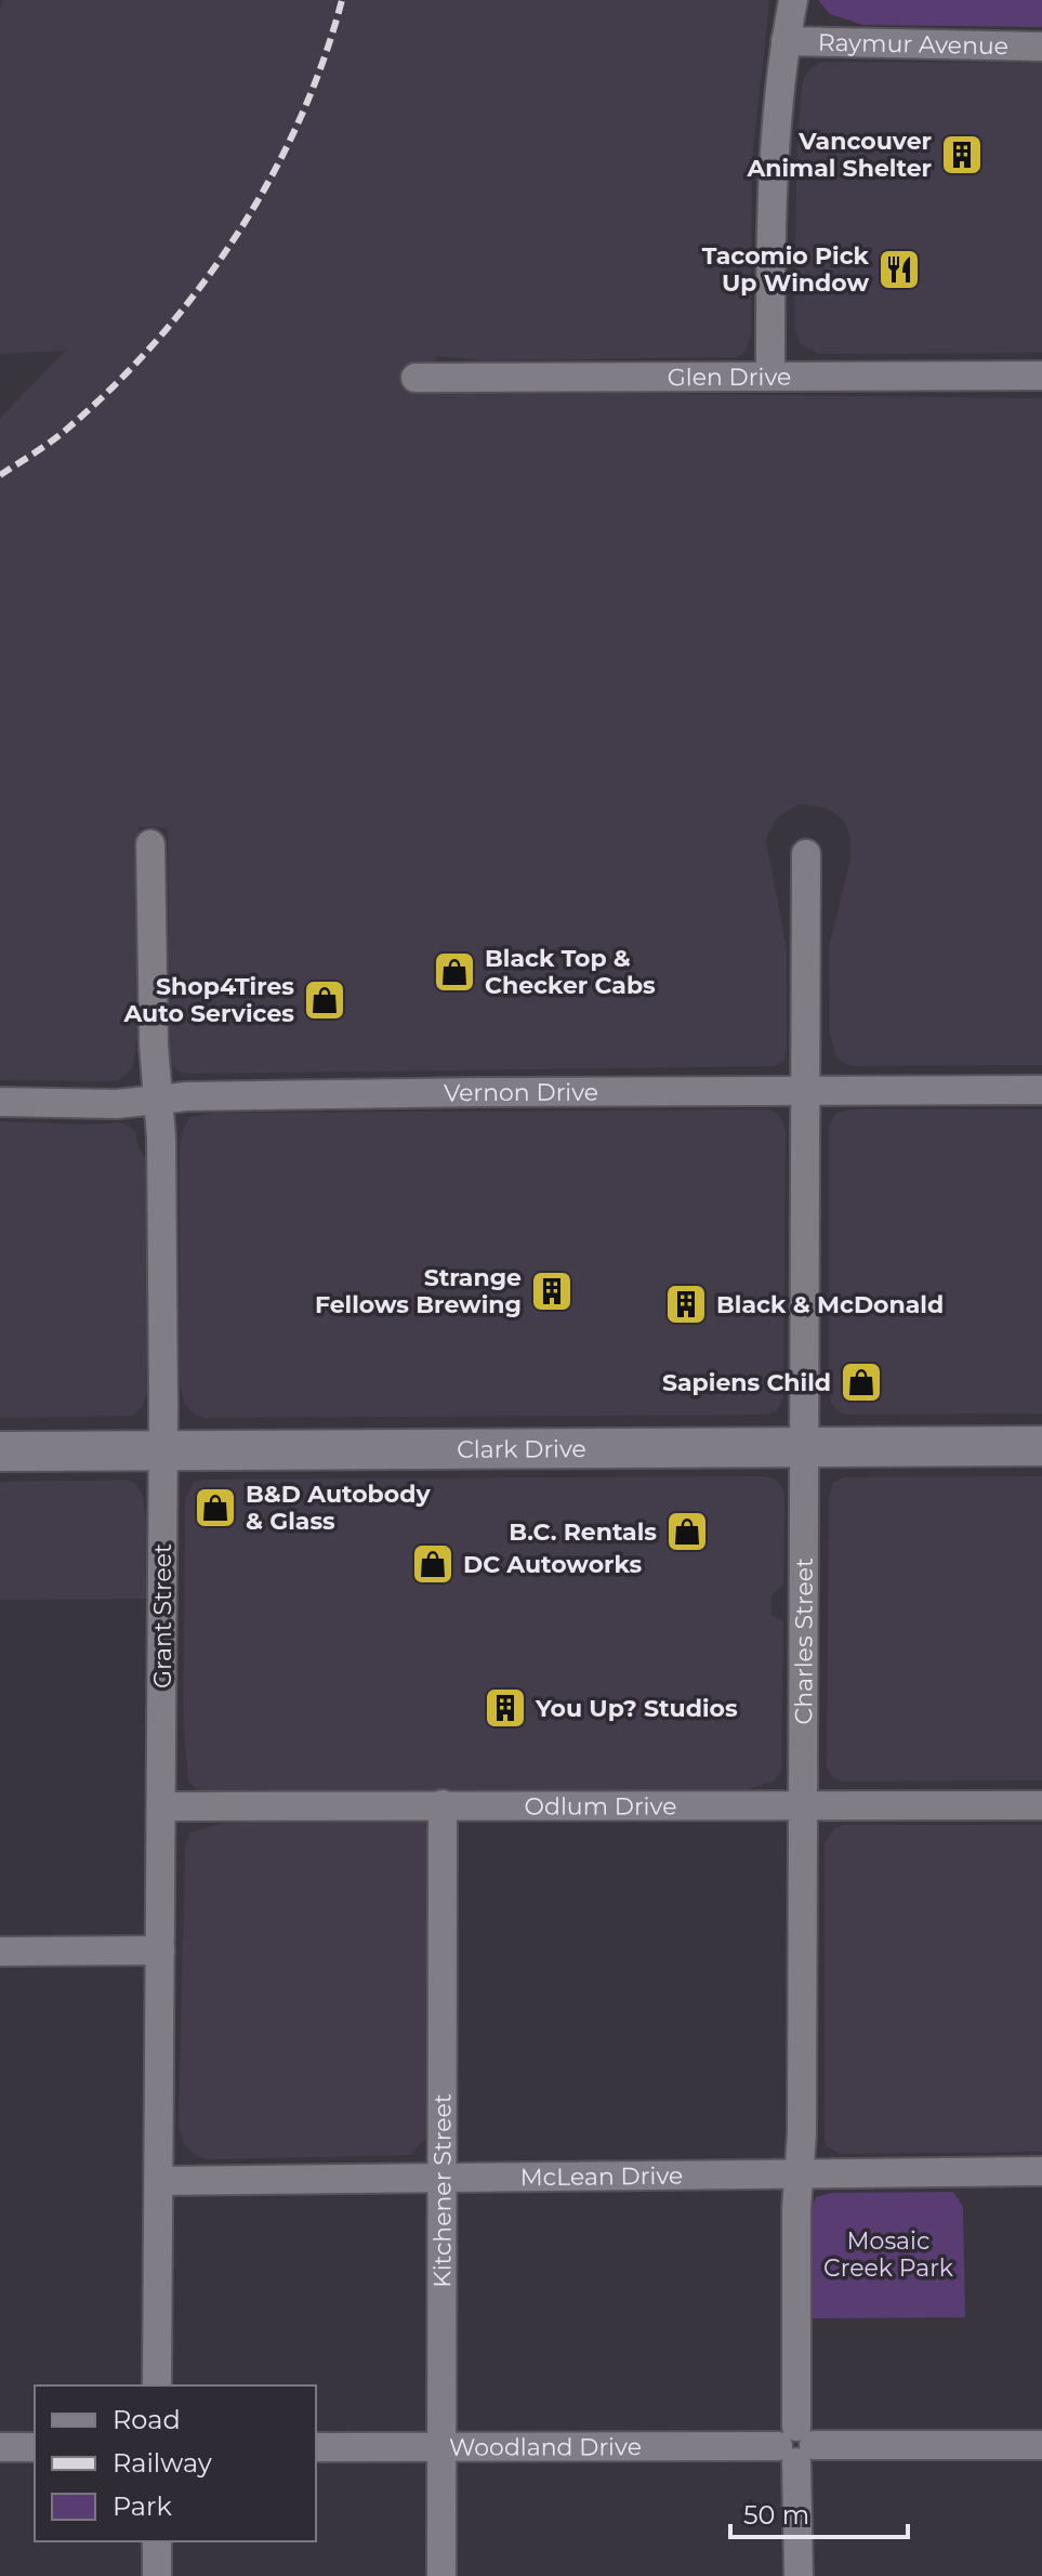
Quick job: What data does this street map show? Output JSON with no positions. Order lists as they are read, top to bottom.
{
  "streets": {
    "main road": ["Clark Drive"],
    "street": [
      "Raymur Avenue",
      "Glen Drive",
      "Vernon Drive",
      "Grant Street",
      "Charles Street",
      "Odlum Drive",
      "McLean Drive",
      "Kitchener Street",
      "Woodland Drive"
    ]
  },
  "crossings": [
    ["Vernon Drive", "Grant Street"],
    ["Vernon Drive", "Charles Street"],
    ["Clark Drive", "Grant Street"],
    ["Clark Drive", "Charles Street"],
    ["Grant Street", "Odlum Drive"],
    ["Grant Street", "McLean Drive"],
    ["Charles Street", "Odlum Drive"],
    ["Charles Street", "McLean Drive"],
    ["Charles Street", "Woodland Drive"],
    ["Odlum Drive", "Kitchener Street"],
    ["McLean Drive", "Kitchener Street"],
    ["Kitchener Street", "Woodland Drive"]
  ],
  "parks": ["Mosaic Creek Park"],
  "places": {
    "building": [
      "Vancouver Animal Shelter",
      "Strange Fellows Brewing",
      "Black & McDonald",
      "You Up? Studios"
    ],
    "restaurant": ["Tacomio Pick Up Window"],
    "shop": [
      "Black Top & Checker Cabs",
      "Shop4Tires Auto Services",
      "Sapiens Child",
      "B&D Autobody & Glass",
      "B.C. Rentals",
      "DC Autoworks"
    ]
  },
  "legend": ["Road", "Railway", "Park"],
  "scale_bar": "50 m"
}
